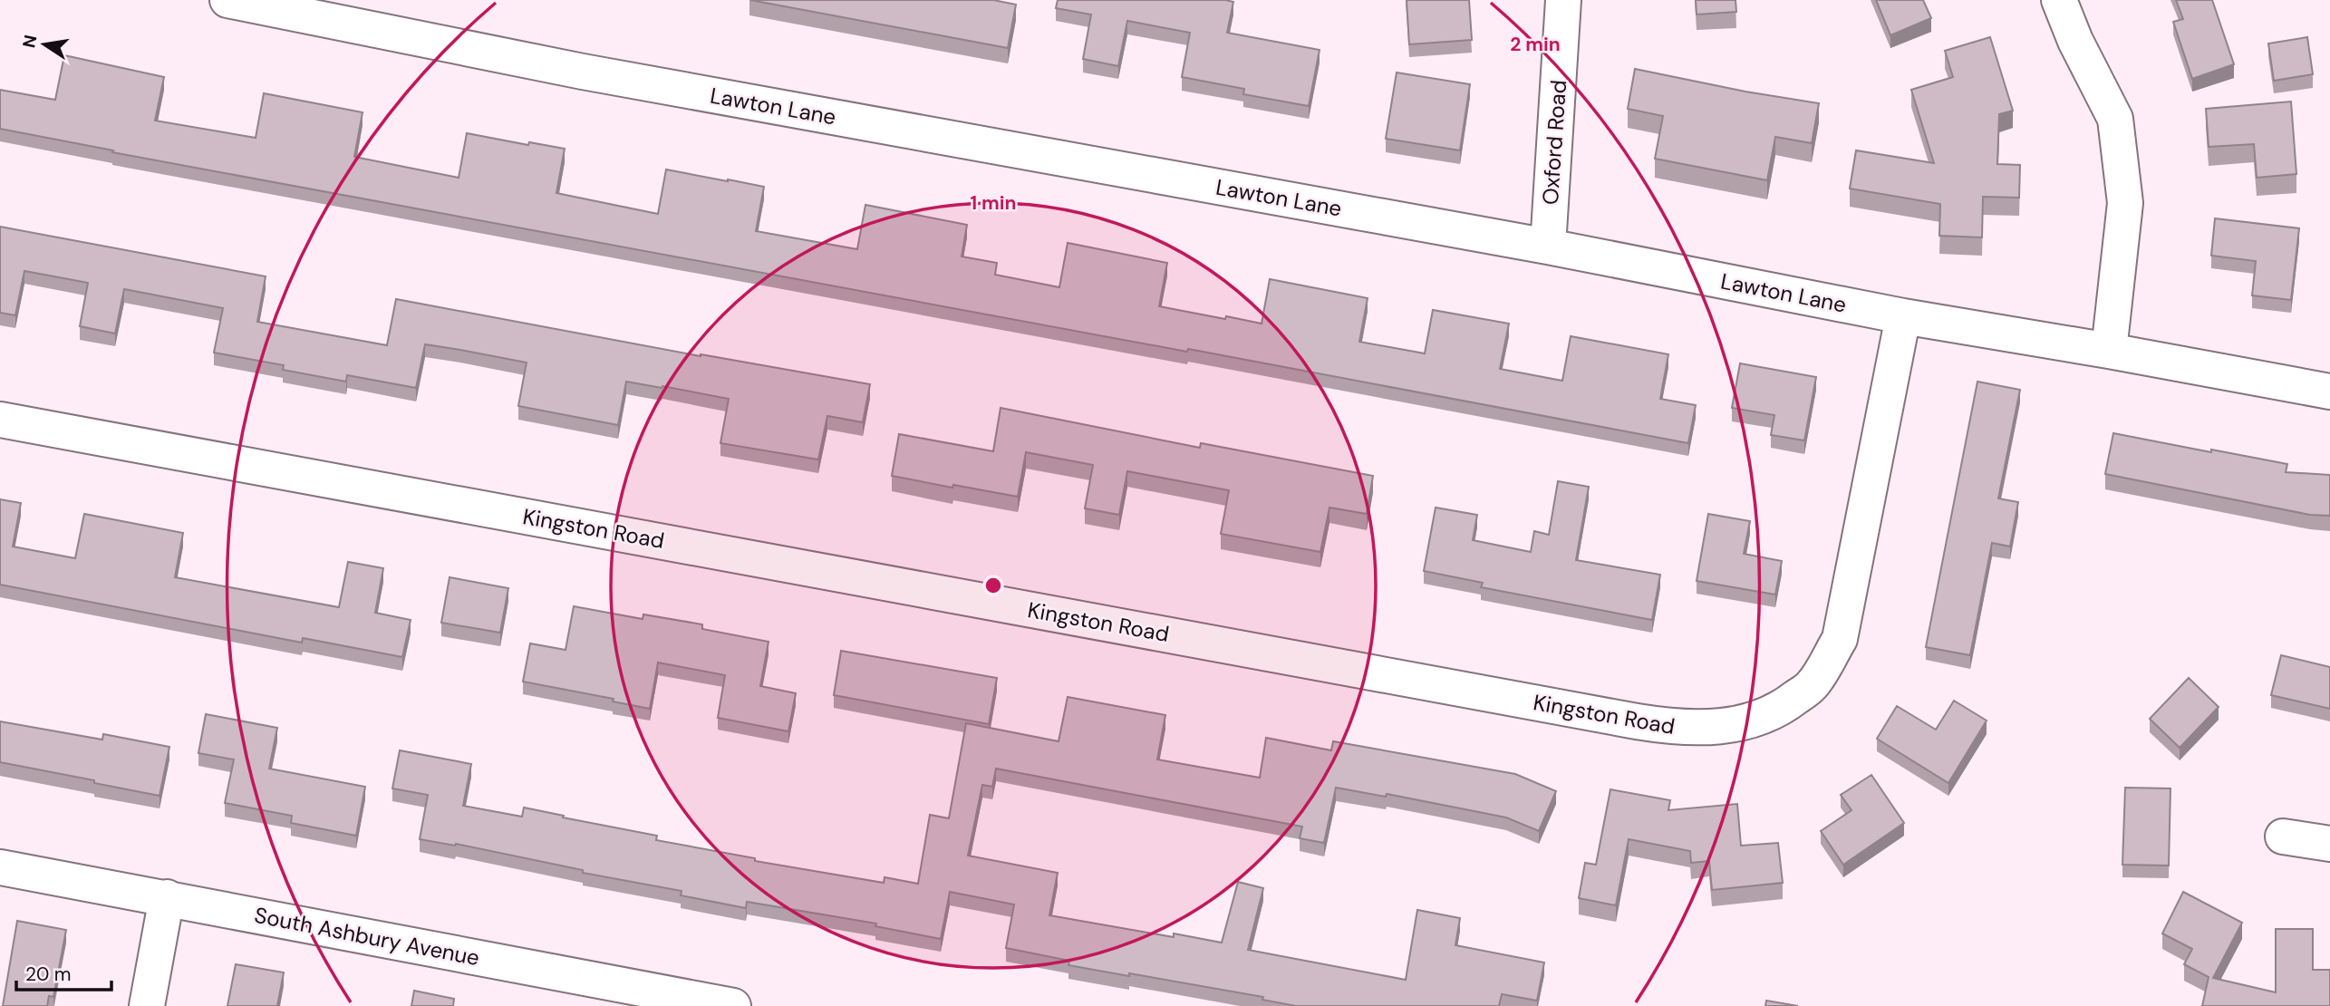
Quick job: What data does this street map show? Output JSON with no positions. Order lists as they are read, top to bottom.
{
  "streets": {
    "street": [
      "Lawton Lane",
      "Oxford Road",
      "Kingston Road",
      "South Ashbury Avenue"
    ]
  },
  "crossings": [
    ["Lawton Lane", "Oxford Road"],
    ["Lawton Lane", "Kingston Road"]
  ],
  "scale_bar": "20 m",
  "north": "left",
  "rings": ["2 min", "1 min"]
}
